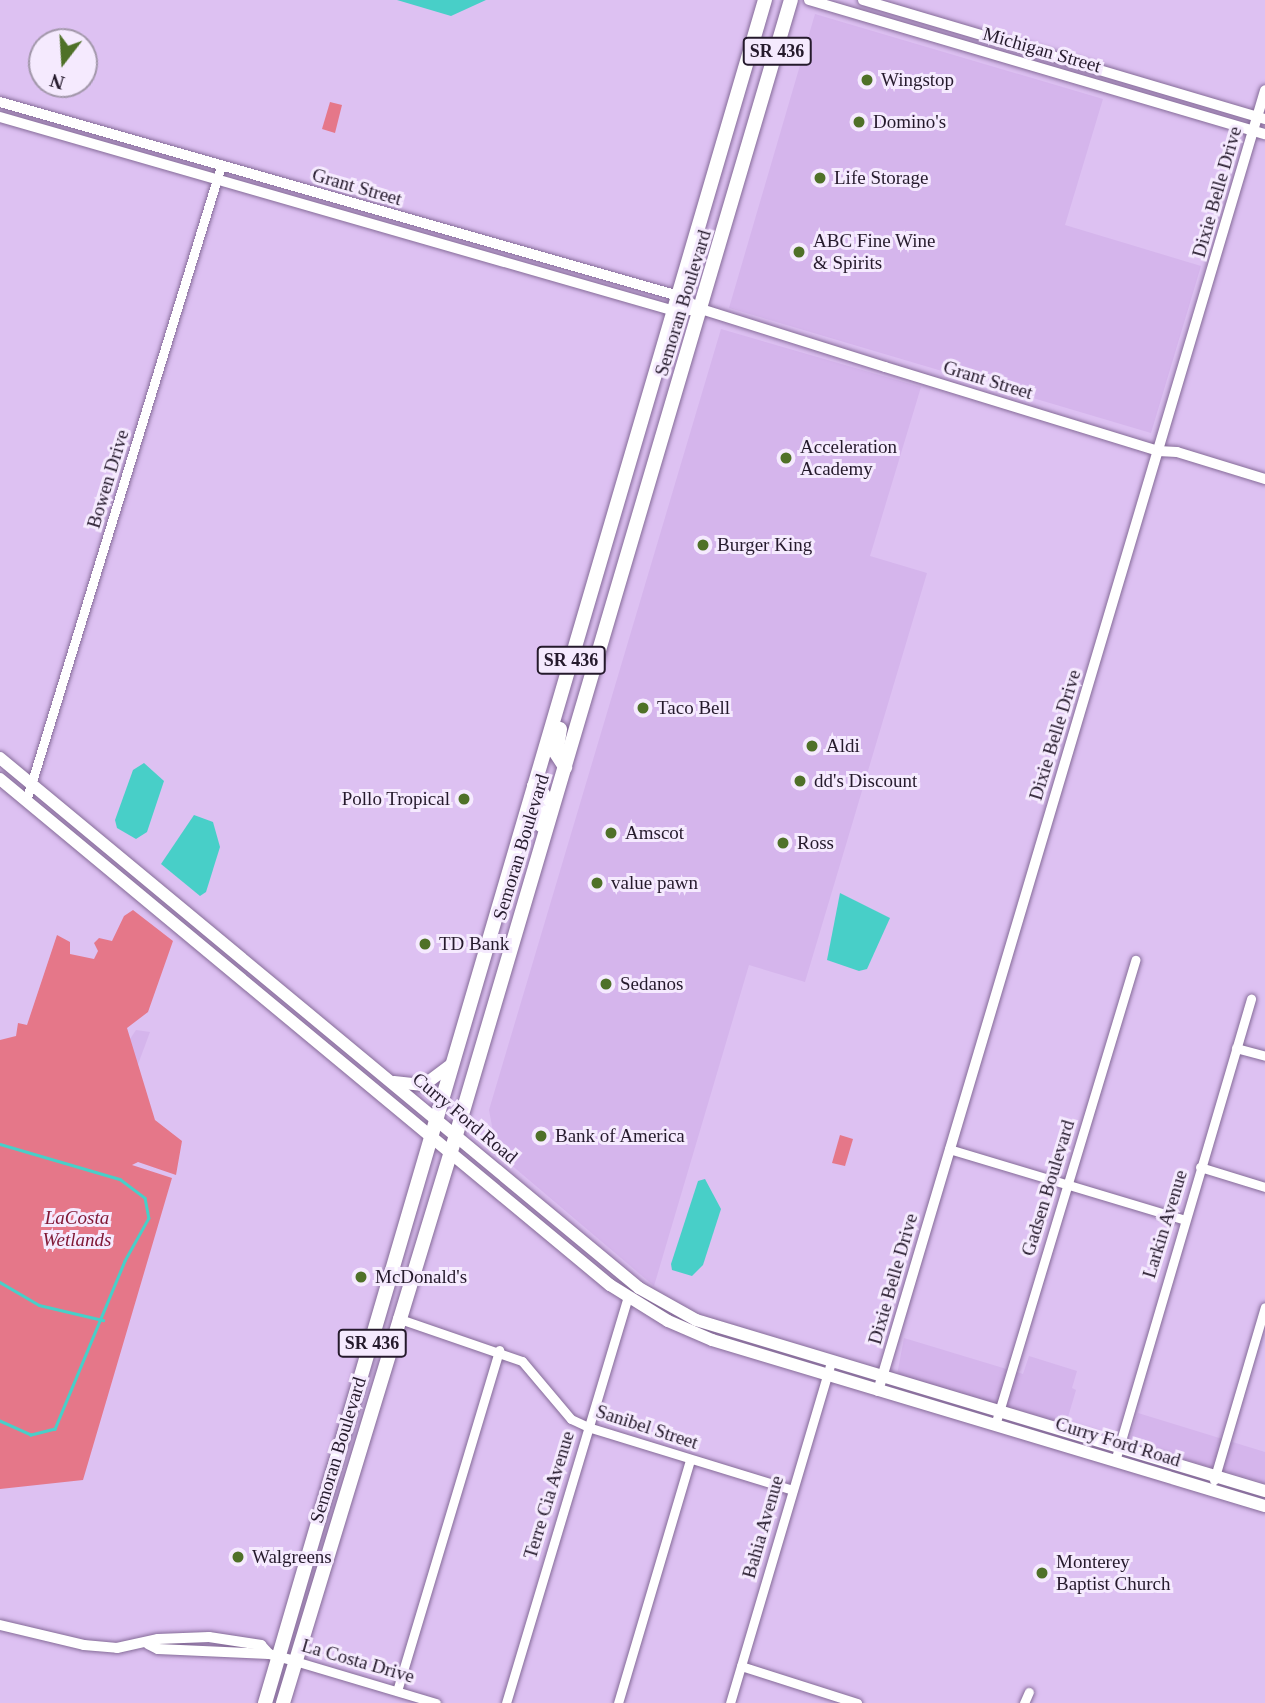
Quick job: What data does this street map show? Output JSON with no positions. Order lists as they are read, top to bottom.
{
  "streets": {
    "main road": ["SR 436", "Semoran Boulevard", "Curry Ford Road"],
    "street": [
      "Michigan Street",
      "Grant Street",
      "Dixie Belle Drive",
      "Bowen Drive",
      "Gadsen Boulevard",
      "Larkin Avenue",
      "Sanibel Street",
      "Terre Cia Avenue",
      "Bahia Avenue",
      "La Costa Drive"
    ]
  },
  "crossings": [
    ["Michigan Street", "Dixie Belle Drive"],
    ["Grant Street", "Dixie Belle Drive"],
    ["Grant Street", "Semoran Boulevard"],
    ["Grant Street", "Bowen Drive"],
    ["Dixie Belle Drive", "Curry Ford Road"],
    ["Semoran Boulevard", "Curry Ford Road"],
    ["Semoran Boulevard", "Sanibel Street"],
    ["Semoran Boulevard", "La Costa Drive"],
    ["Bowen Drive", "Curry Ford Road"],
    ["Curry Ford Road", "Gadsen Boulevard"],
    ["Curry Ford Road", "Larkin Avenue"],
    ["Curry Ford Road", "Terre Cia Avenue"],
    ["Curry Ford Road", "Bahia Avenue"],
    ["Sanibel Street", "Terre Cia Avenue"],
    ["Sanibel Street", "Bahia Avenue"]
  ],
  "parks": ["LaCosta Wetlands"],
  "places": [
    "Wingstop",
    "Domino's",
    "Life Storage",
    "ABC Fine Wine & Spirits",
    "Acceleration Academy",
    "Burger King",
    "Taco Bell",
    "Aldi",
    "dd's Discount",
    "Pollo Tropical",
    "Amscot",
    "Ross",
    "value pawn",
    "TD Bank",
    "Sedanos",
    "Bank of America",
    "McDonald's",
    "Walgreens",
    "Monterey Baptist Church"
  ],
  "north": "bottom"
}
